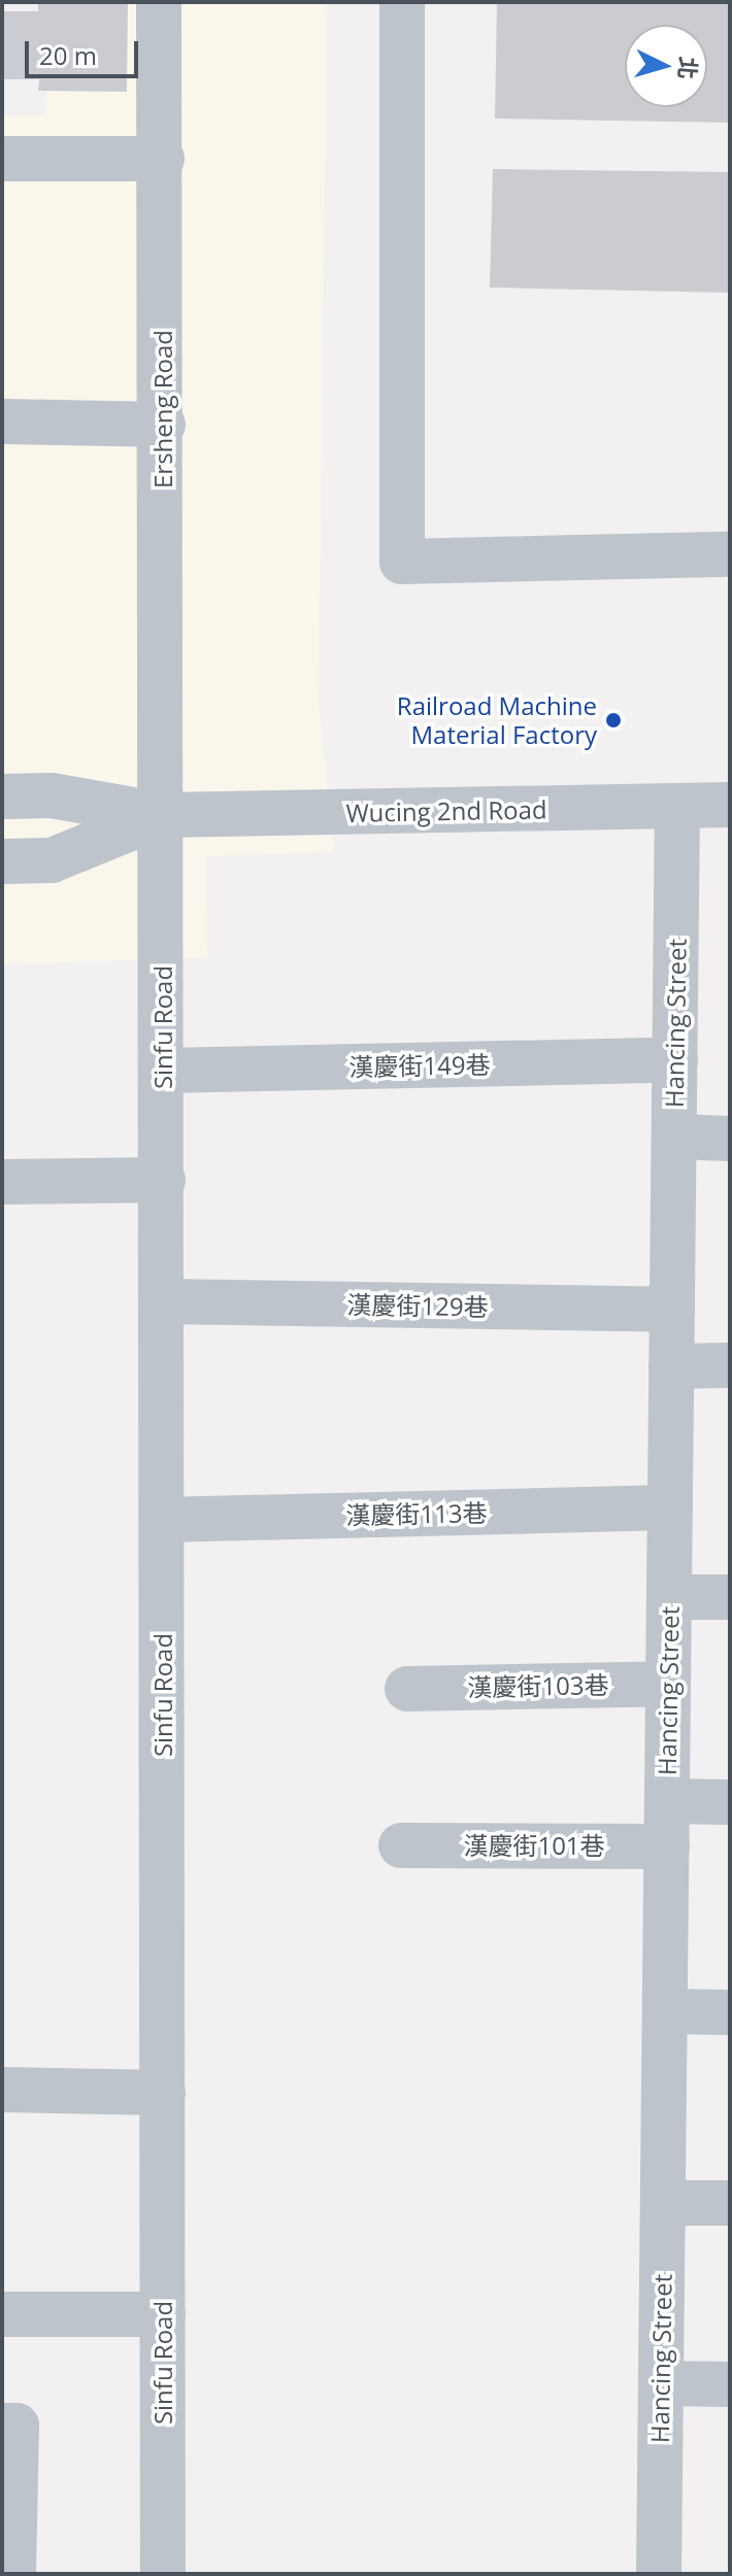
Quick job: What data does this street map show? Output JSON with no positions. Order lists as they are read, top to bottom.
{
  "streets": {
    "street": [
      "Ersheng Road",
      "Wucing 2nd Road",
      "Hancing Street",
      "Sinfu Road",
      "漢慶街149巷",
      "漢慶街129巷",
      "漢慶街113巷",
      "漢慶街103巷",
      "漢慶街101巷"
    ]
  },
  "crossings": [
    ["Ersheng Road", "Wucing 2nd Road"],
    ["Ersheng Road", "Sinfu Road"],
    ["Wucing 2nd Road", "Hancing Street"],
    ["Wucing 2nd Road", "Sinfu Road"],
    ["Hancing Street", "漢慶街149巷"],
    ["Hancing Street", "漢慶街129巷"],
    ["Hancing Street", "漢慶街113巷"],
    ["Hancing Street", "漢慶街103巷"],
    ["Hancing Street", "漢慶街101巷"],
    ["Sinfu Road", "漢慶街149巷"],
    ["Sinfu Road", "漢慶街129巷"],
    ["Sinfu Road", "漢慶街113巷"]
  ],
  "places": ["Railroad Machine Material Factory"],
  "scale_bar": "20 m",
  "north": "right"
}
